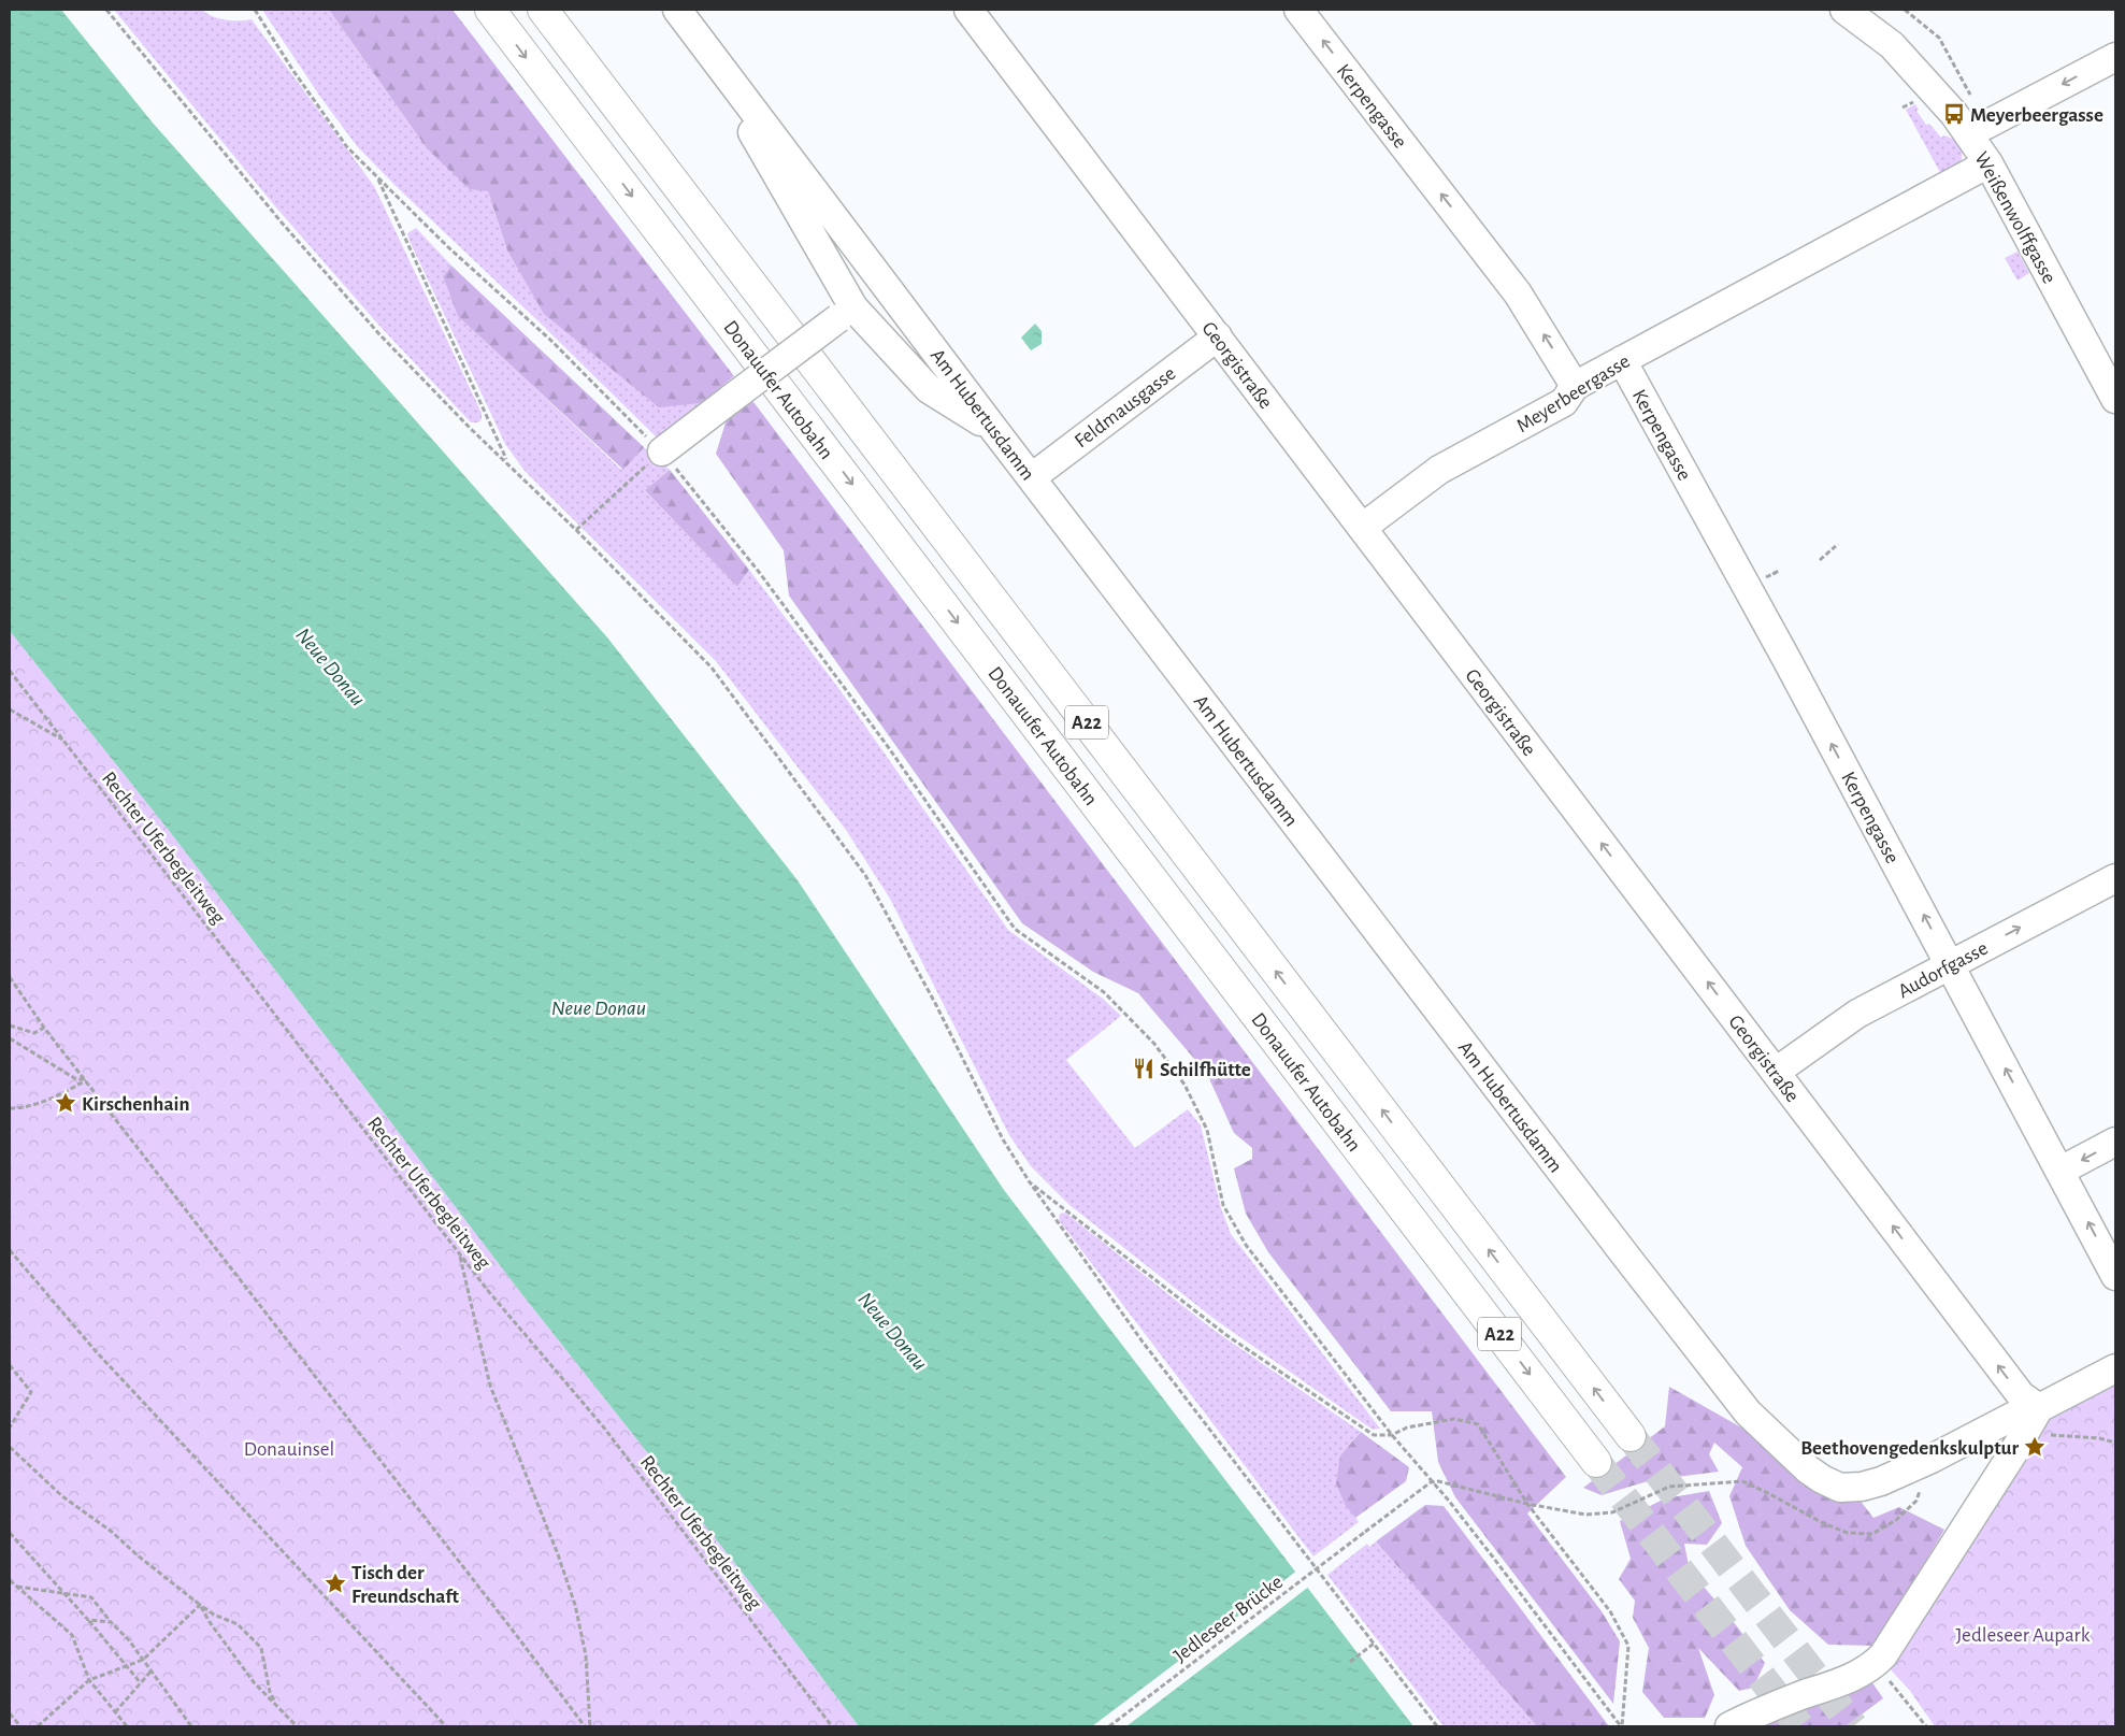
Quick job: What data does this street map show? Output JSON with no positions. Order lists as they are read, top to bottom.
{
  "streets": {
    "highway": ["Donauufer Autobahn", "A22"],
    "street": [
      "Kerpengasse",
      "Weißenwolffgasse",
      "Georgistraße",
      "Meyerbeergasse",
      "Feldmausgasse",
      "Am Hubertusdamm",
      "Audorfgasse"
    ],
    "path": ["Rechter Uferbegleitweg", "Jedleseer Brücke"]
  },
  "crossings": [
    ["Kerpengasse", "Meyerbeergasse"],
    ["Kerpengasse", "Audorfgasse"],
    ["Weißenwolffgasse", "Meyerbeergasse"],
    ["Georgistraße", "Meyerbeergasse"],
    ["Georgistraße", "Feldmausgasse"],
    ["Georgistraße", "Am Hubertusdamm"],
    ["Georgistraße", "Audorfgasse"],
    ["Feldmausgasse", "Am Hubertusdamm"]
  ],
  "one_way": ["Kerpengasse", "Georgistraße"],
  "water": ["Neue Donau"],
  "parks": ["Donauinsel", "Jedleseer Aupark"],
  "places": {
    "bus stop": ["Meyerbeergasse"],
    "restaurant": ["Schilfhütte"],
    "place": ["Kirschenhain", "Beethovengedenkskulptur", "Tisch der Freundschaft"]
  }
}
